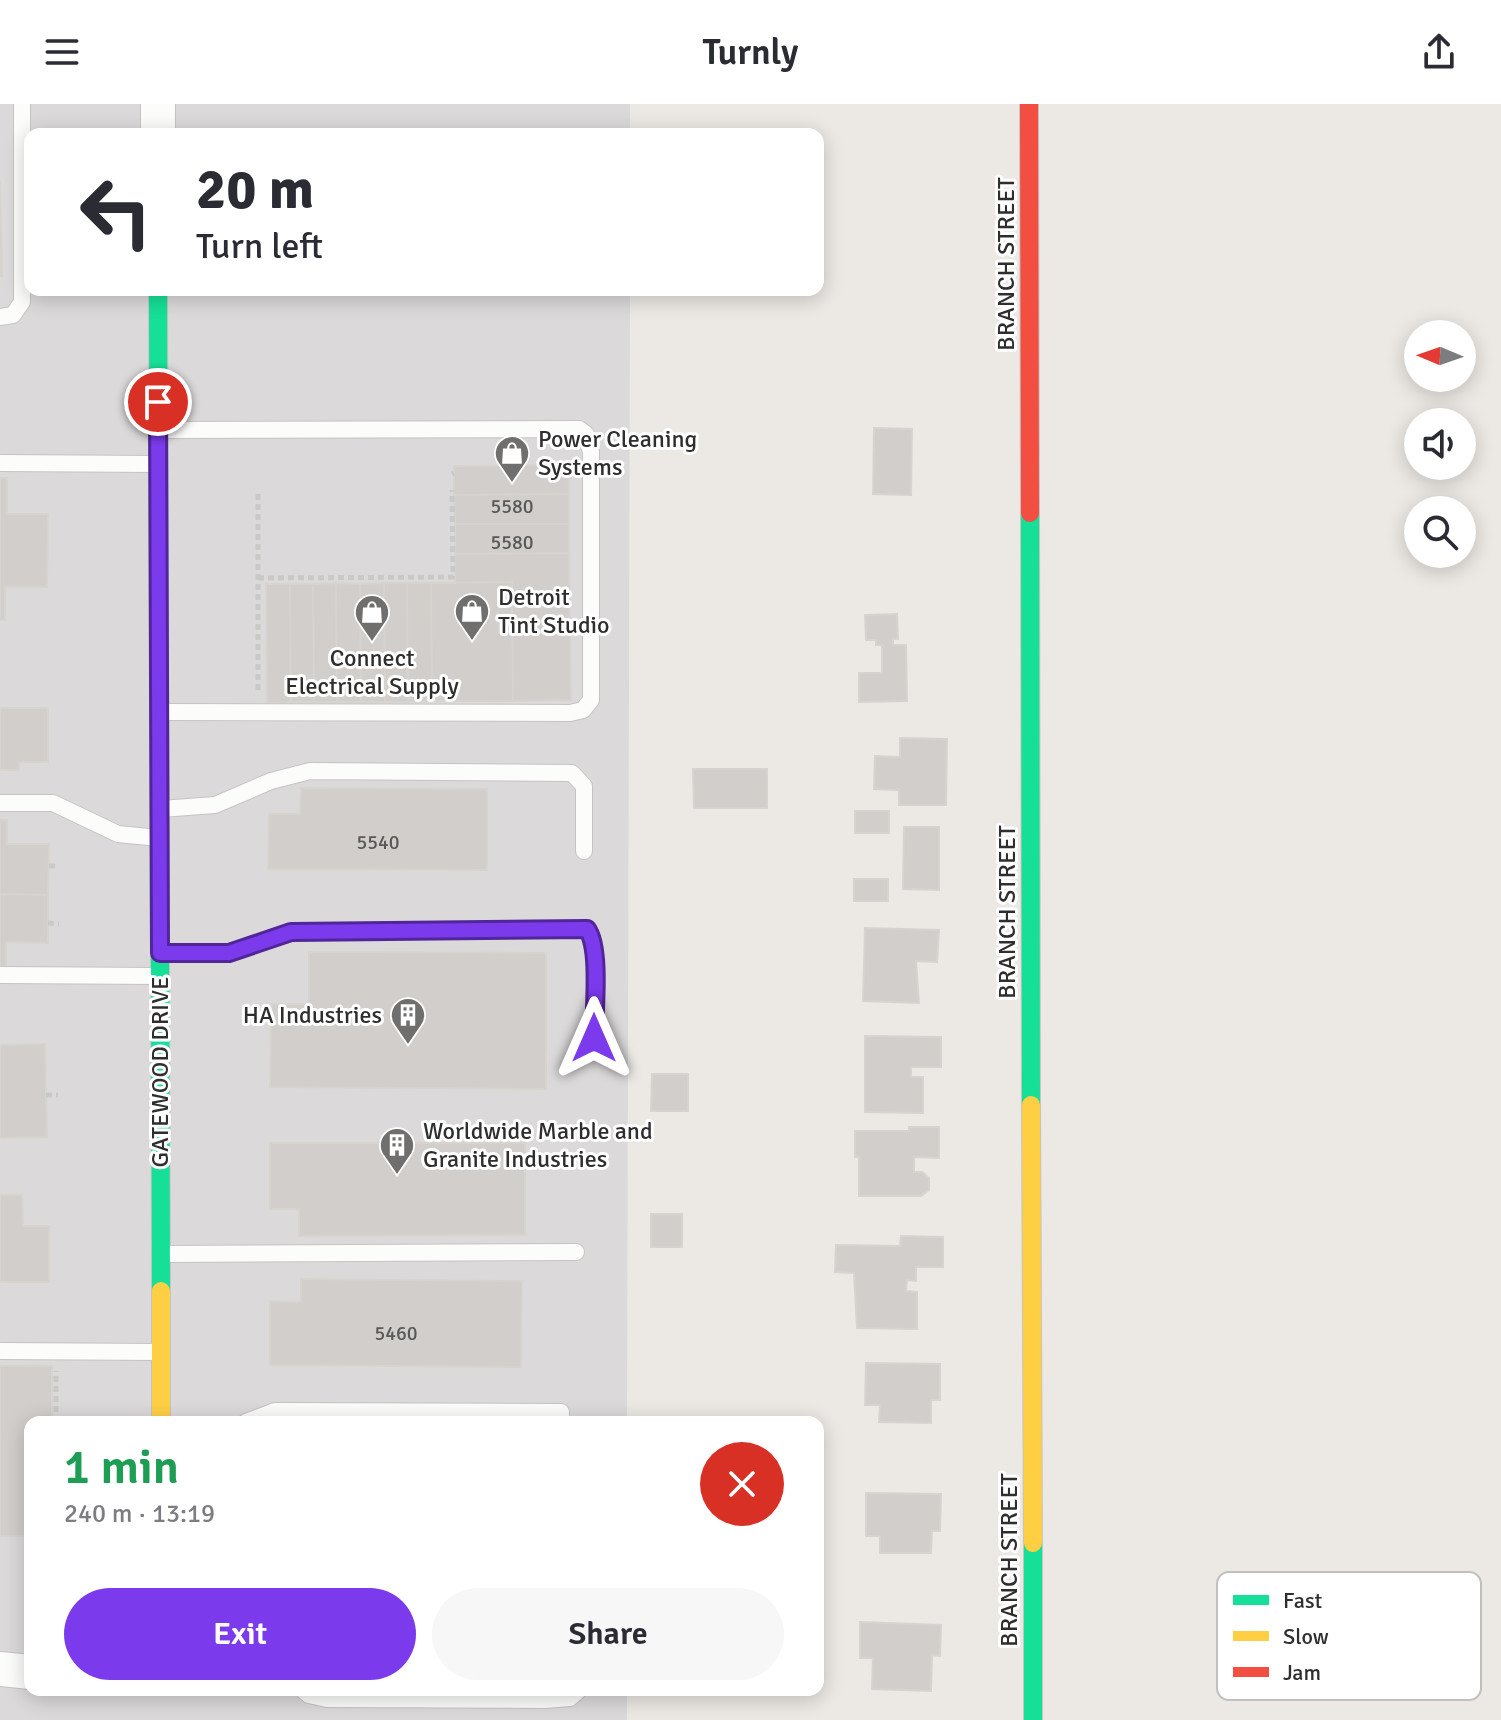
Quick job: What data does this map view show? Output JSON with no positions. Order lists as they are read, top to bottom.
{
  "streets": {
    "street": ["BRANCH STREET", "GATEWOOD DRIVE"]
  },
  "places": {
    "shop": ["Power Cleaning Systems", "Detroit Tint Studio", "Connect Electrical Supply"],
    "building": ["HA Industries", "Worldwide Marble and Granite Industries"]
  },
  "house_numbers": [
    "5580",
    "5580",
    "5540",
    "5460"
  ],
  "legend": ["Fast", "Slow", "Jam"],
  "north": "left",
  "page": {
    "header": "Turnly",
    "turn": ["20 m", "Turn left"],
    "heading": ["1 min", "240 m · 13:19"],
    "buttons": ["Exit", "Share"]
  }
}
